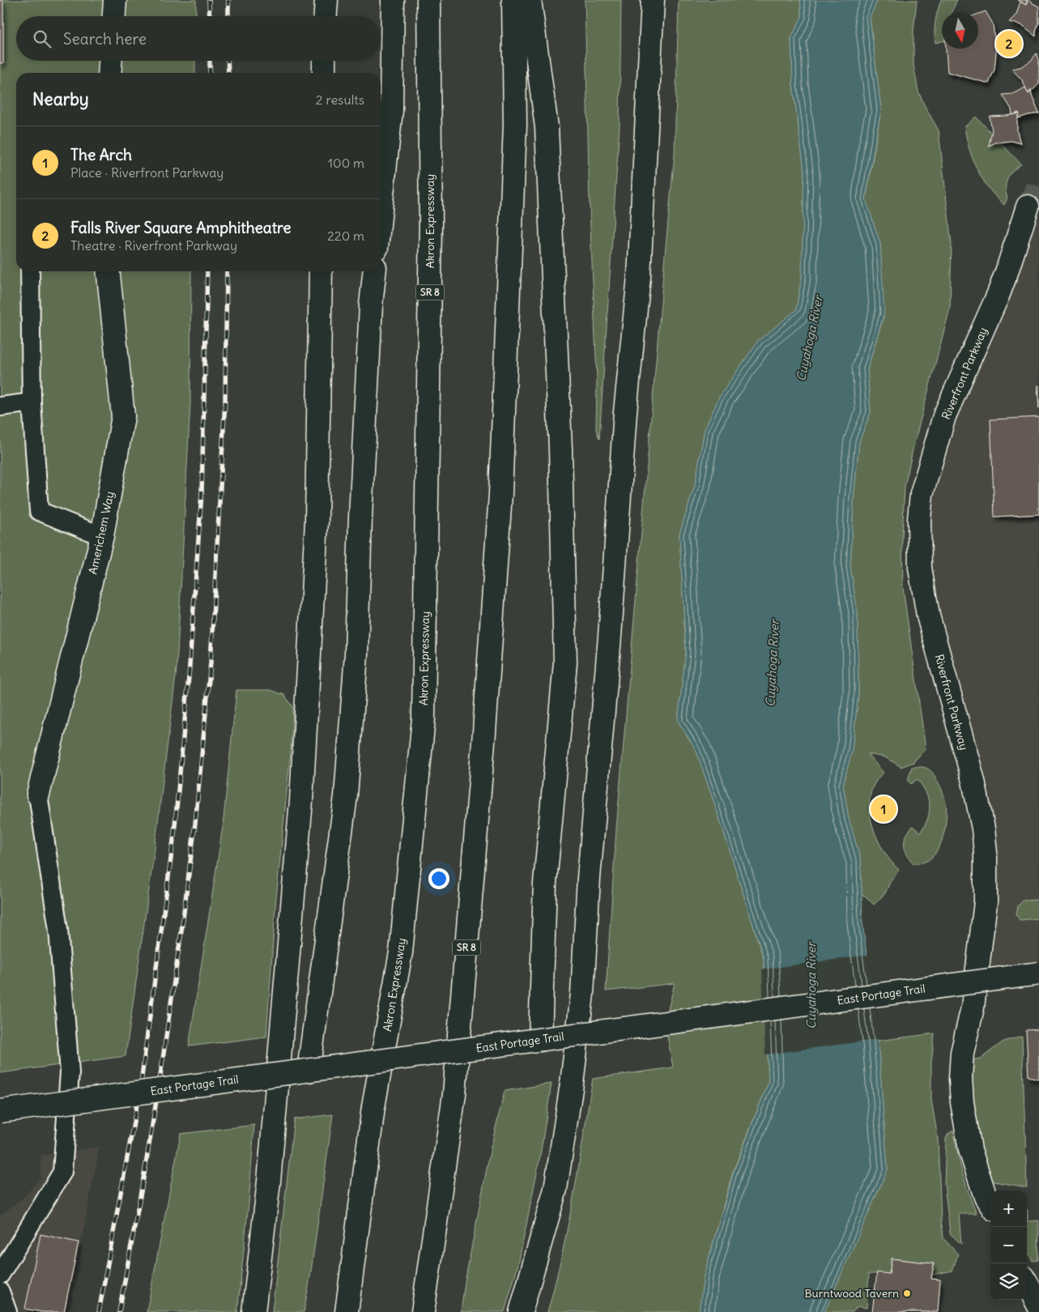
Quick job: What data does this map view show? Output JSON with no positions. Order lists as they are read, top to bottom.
{
  "streets": {
    "main road": [
      "Akron Expressway",
      "SR 8",
      "Riverfront Parkway",
      "Americhem Way",
      "East Portage Trail"
    ]
  },
  "water": ["Cuyahoga River"],
  "places": ["Burntwood Tavern"],
  "north": "bottom",
  "page": {
    "search": "Search here",
    "pins": ["2", "1"],
    "heading": ["Nearby", "2 results"],
    "list": [
      {
        "mark": "1",
        "name": "The Arch",
        "note": "Place · Riverfront Parkway",
        "value": "100 m"
      },
      {
        "mark": "2",
        "name": "Falls River Square Amphitheatre",
        "note": "Theatre · Riverfront Parkway",
        "value": "220 m"
      }
    ],
    "map_buttons": ["+", "−"]
  }
}
